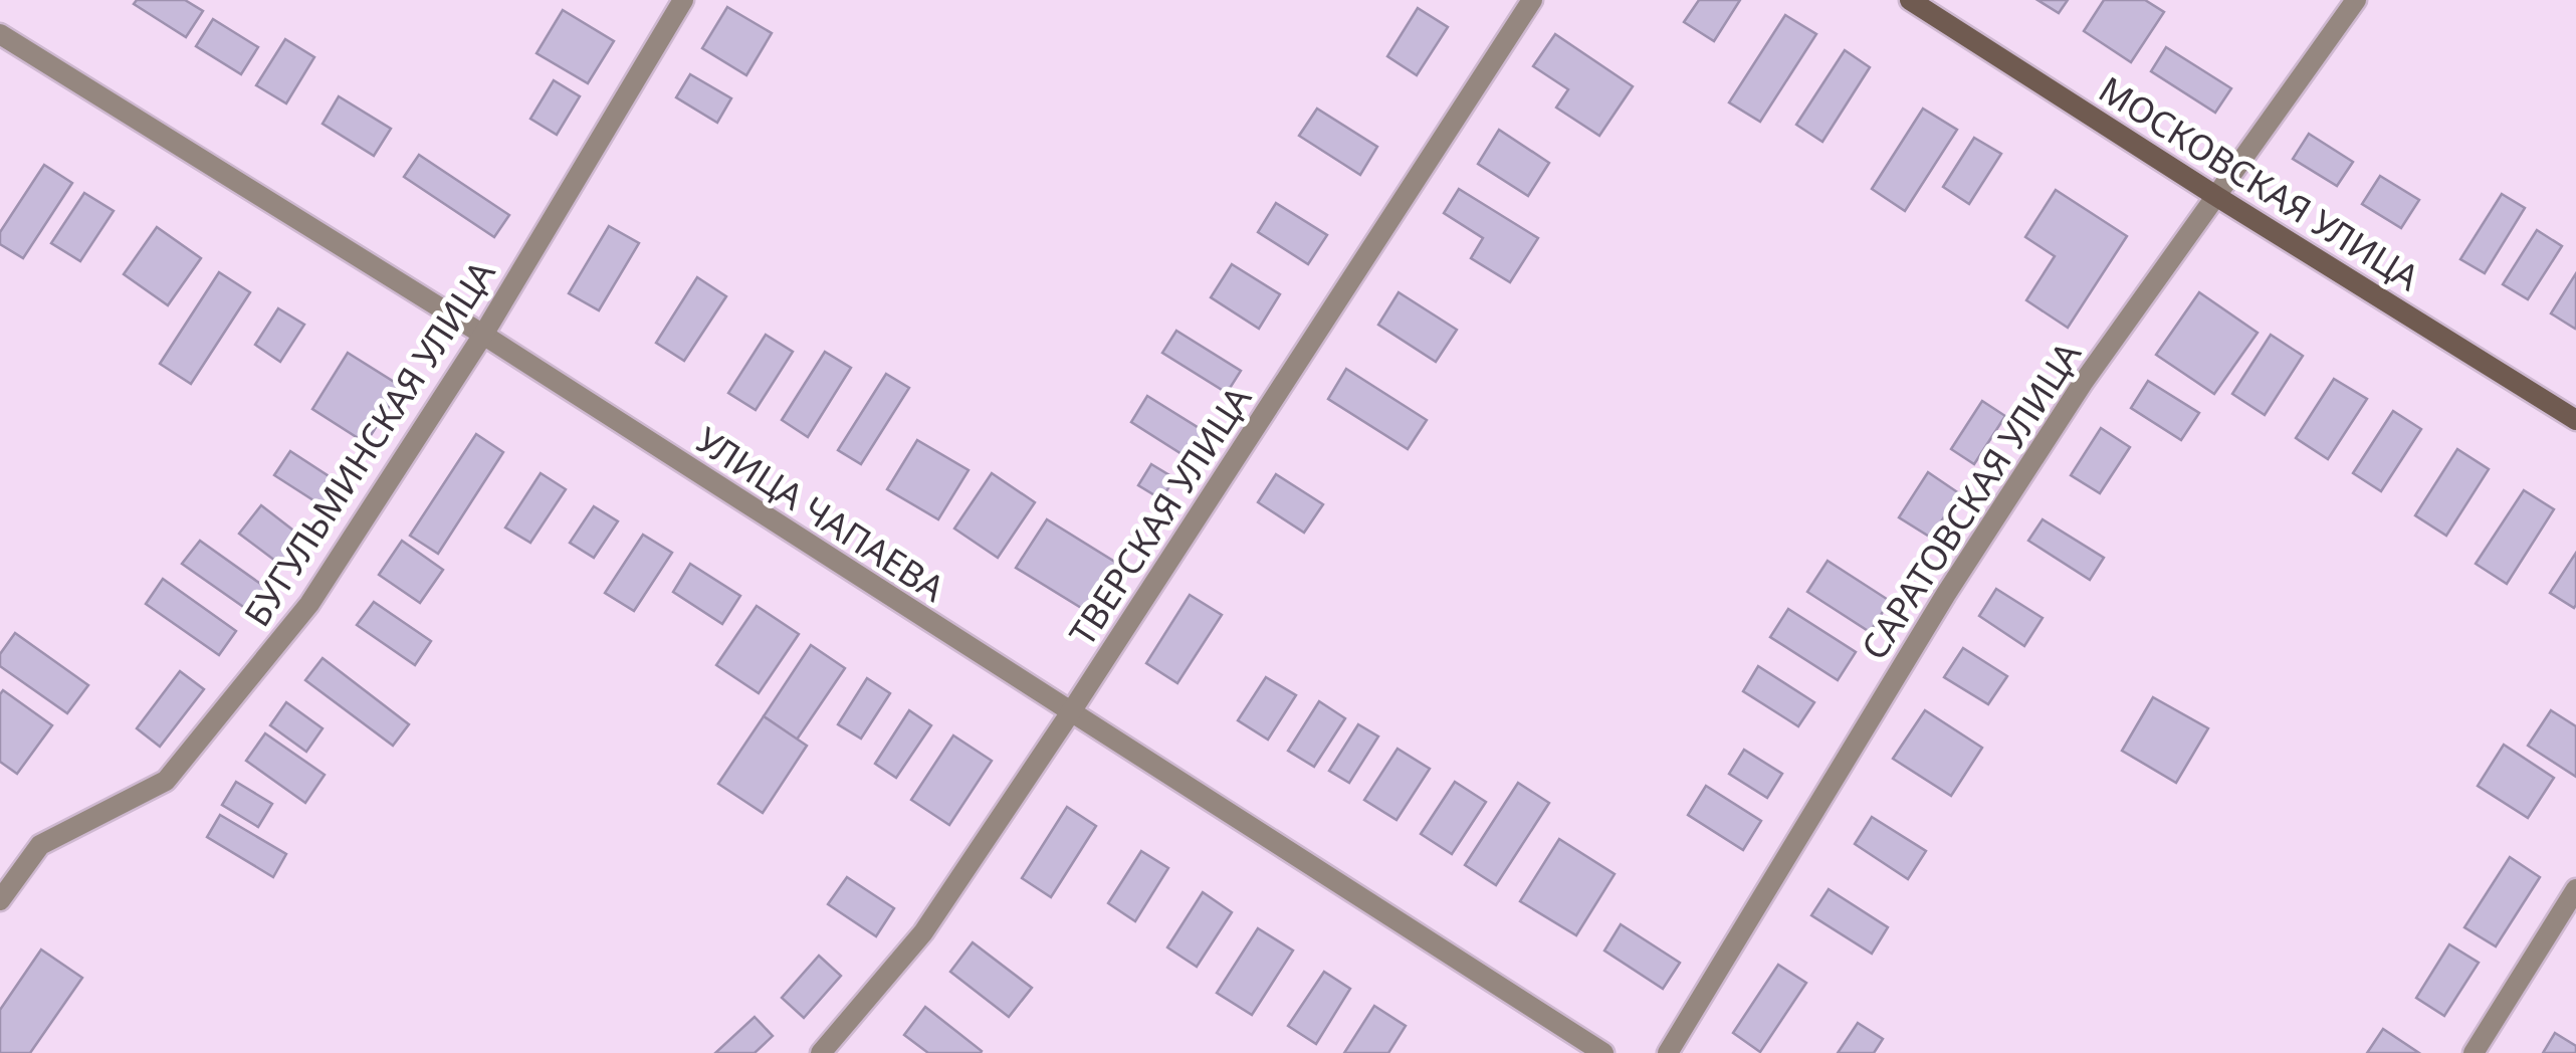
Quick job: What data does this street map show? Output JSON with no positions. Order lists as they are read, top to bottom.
{
  "streets": {
    "street": [
      "МОСКОВСКАЯ УЛИЦА",
      "БУГУЛЬМИНСКАЯ УЛИЦА",
      "САРАТОВСКАЯ УЛИЦА",
      "УЛИЦА ЧАПАЕВА",
      "ТВЕРСКАЯ УЛИЦА"
    ]
  },
  "crossings": [
    ["МОСКОВСКАЯ УЛИЦА", "САРАТОВСКАЯ УЛИЦА"],
    ["БУГУЛЬМИНСКАЯ УЛИЦА", "УЛИЦА ЧАПАЕВА"],
    ["УЛИЦА ЧАПАЕВА", "ТВЕРСКАЯ УЛИЦА"]
  ]
}
